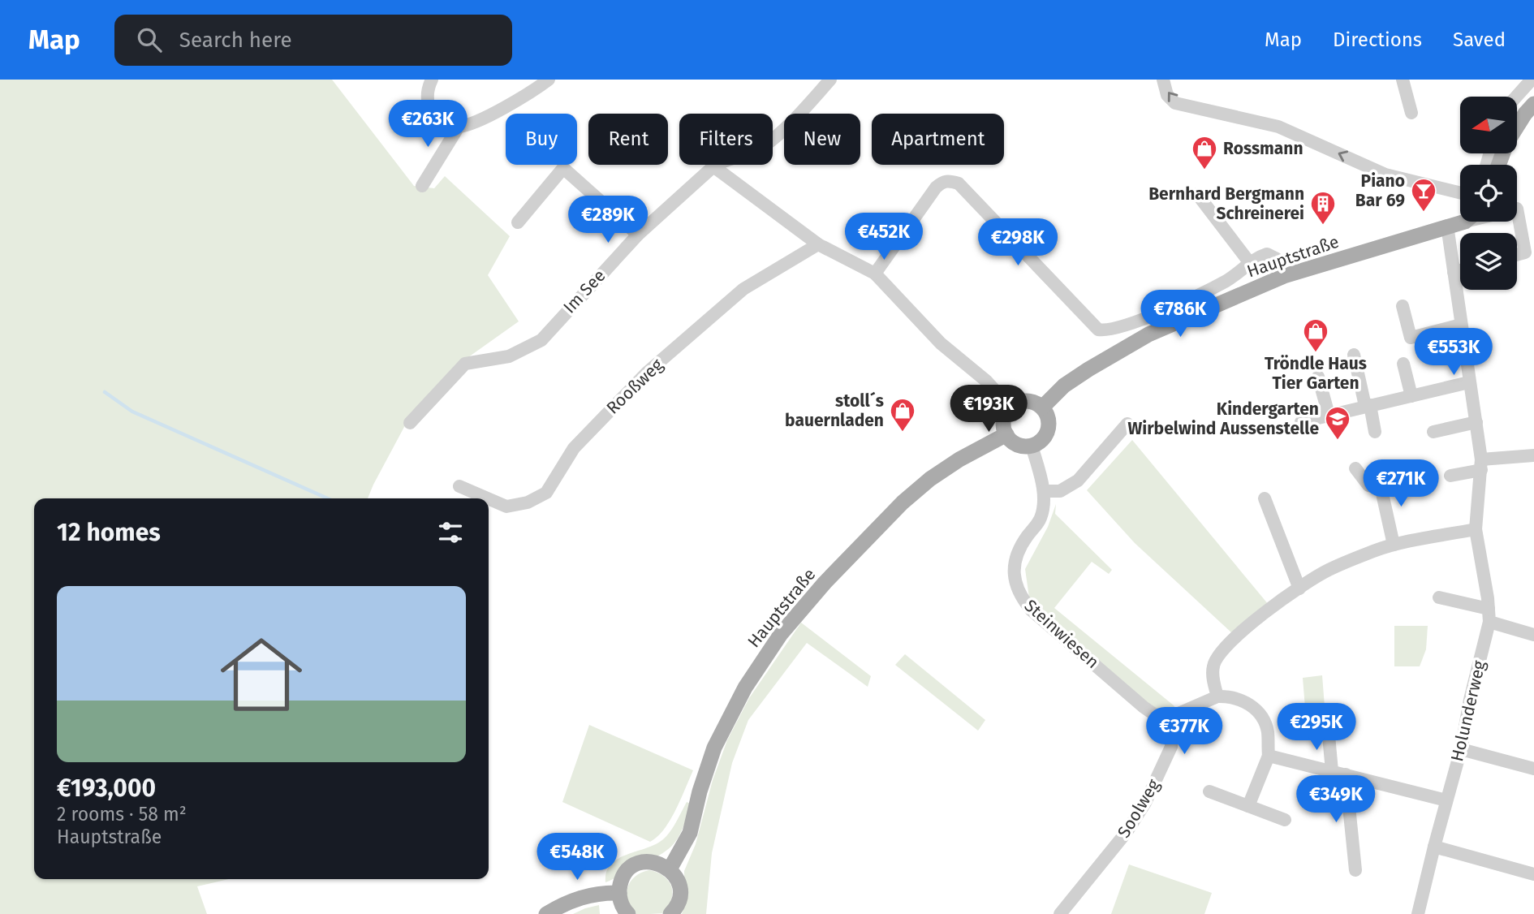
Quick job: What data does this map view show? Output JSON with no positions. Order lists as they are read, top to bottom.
{
  "streets": {
    "main road": ["Hauptstraße"],
    "street": [
      "Im See",
      "Rooßweg",
      "Steinwiesen",
      "Holunderweg",
      "Soolweg"
    ]
  },
  "crossings": [
    ["Steinwiesen", "Soolweg"]
  ],
  "places": {
    "shop": ["Rossmann", "Tröndle Haus Tier Garten", "stoll´s bauernladen"],
    "bar": ["Piano Bar 69"],
    "building": ["Bernhard Bergmann Schreinerei"],
    "school or university": ["Kindergarten Wirbelwind Aussenstelle"]
  },
  "north": "left",
  "page": {
    "header": "Map",
    "search": "Search here",
    "nav": ["Map", "Directions", "Saved"],
    "price": [
      "€263K",
      "€289K",
      "€452K",
      "€298K",
      "€786K",
      "€553K",
      "€193K",
      "€271K",
      "€295K",
      "€377K",
      "€349K",
      "€548K"
    ],
    "chip": [
      "Buy",
      "Rent",
      "Filters",
      "New",
      "Apartment"
    ],
    "heading": "12 homes",
    "list": [
      {
        "name": "€193,000",
        "note": "2 rooms · 58 m² · Hauptstraße"
      }
    ]
  }
}
